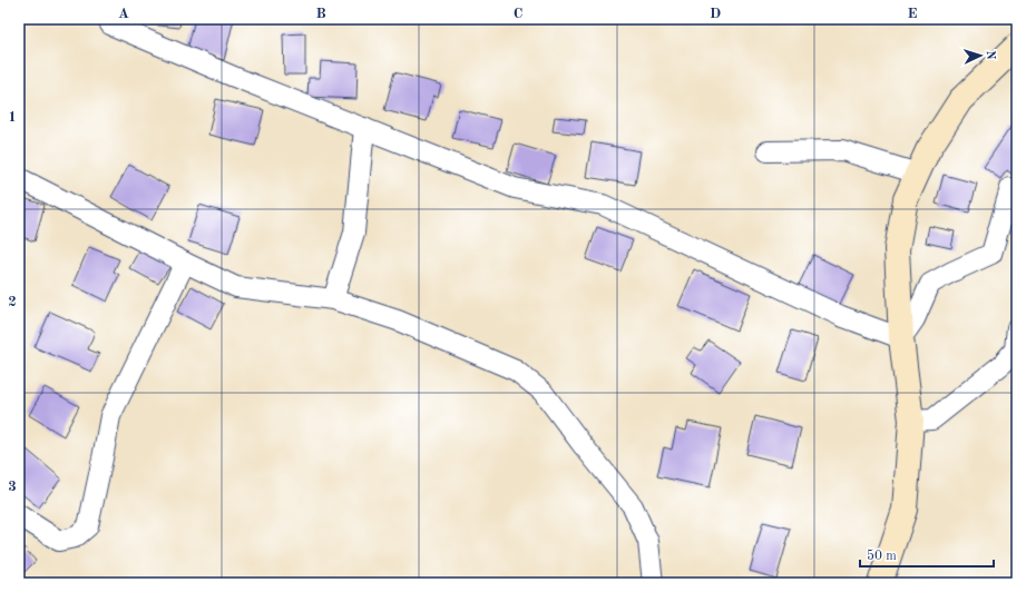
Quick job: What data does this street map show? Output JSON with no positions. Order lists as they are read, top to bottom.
{
  "scale_bar": "50 m",
  "north": "right",
  "grid": {
    "columns": [
      "A",
      "B",
      "C",
      "D",
      "E"
    ],
    "rows": ["1", "2", "3"]
  }
}
